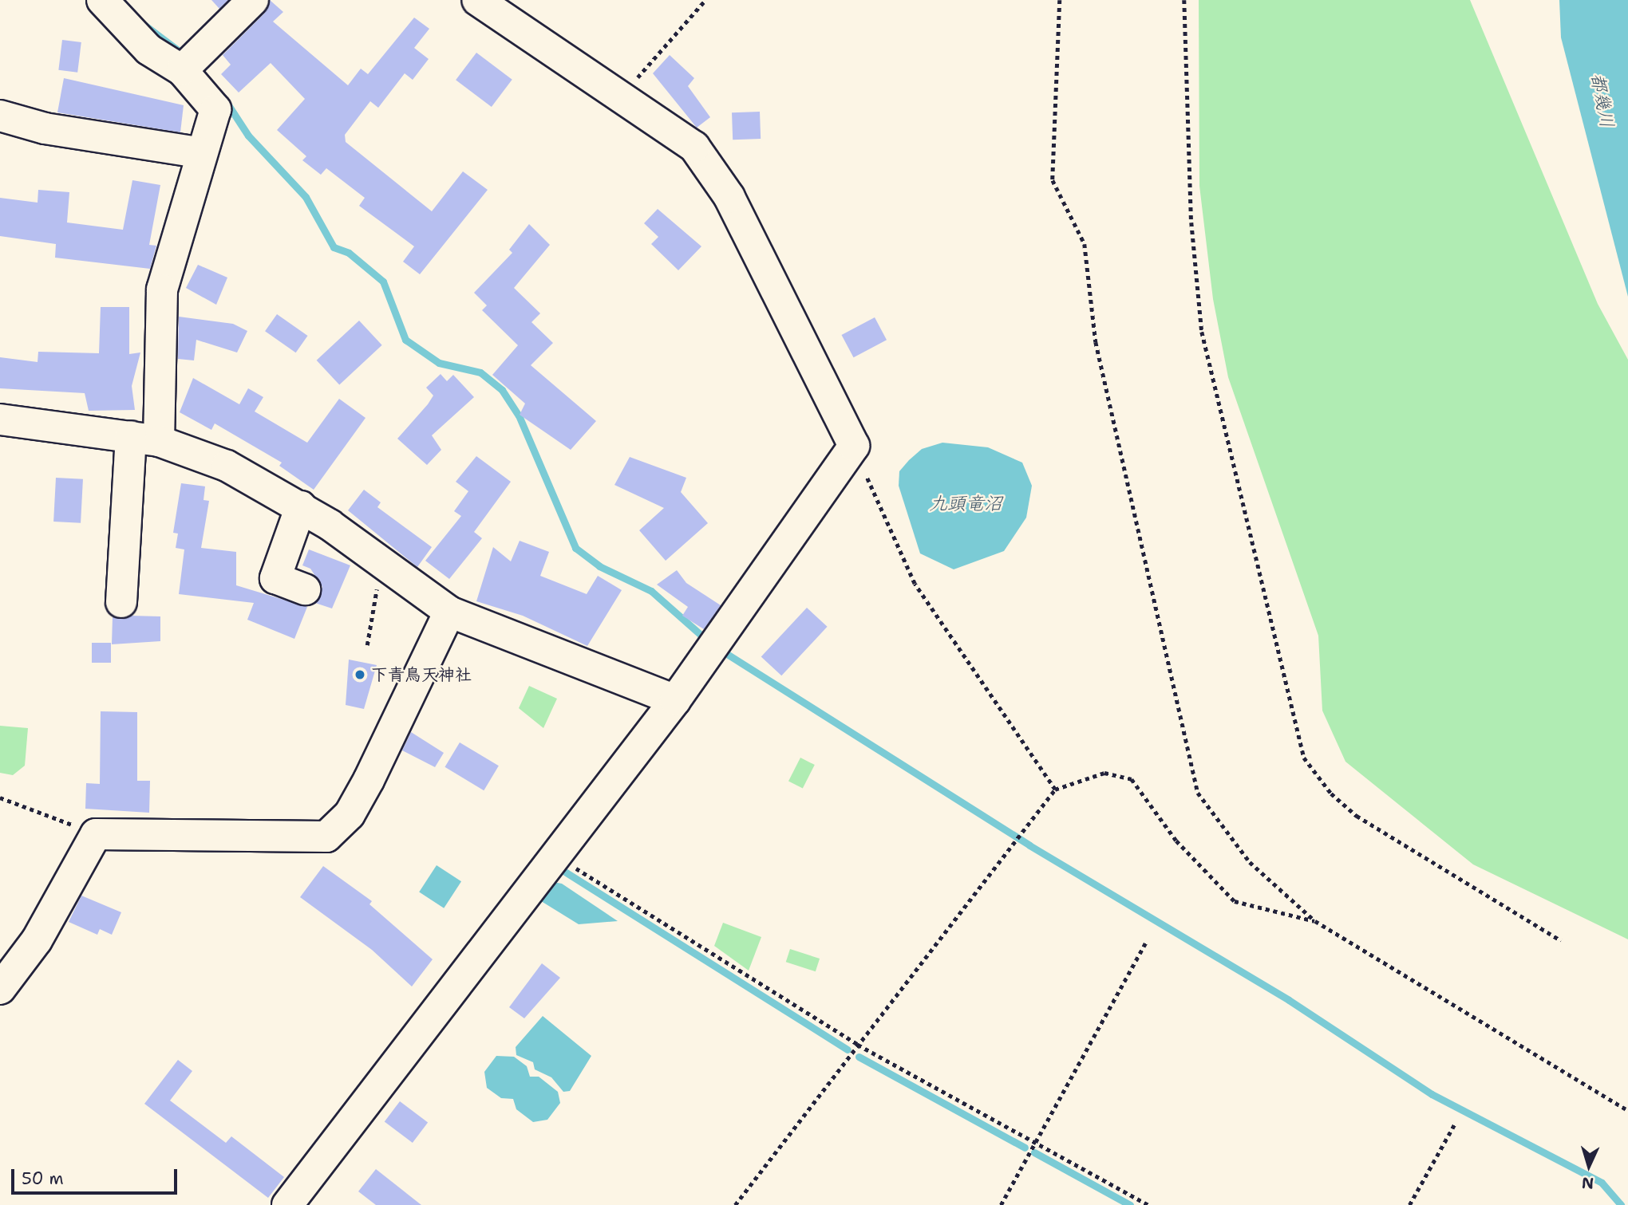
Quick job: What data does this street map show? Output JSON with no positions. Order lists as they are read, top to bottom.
{
  "water": ["都幾川", "九頭竜沼"],
  "places": ["下青鳥天神社"],
  "scale_bar": "50 m",
  "north": "bottom"
}
